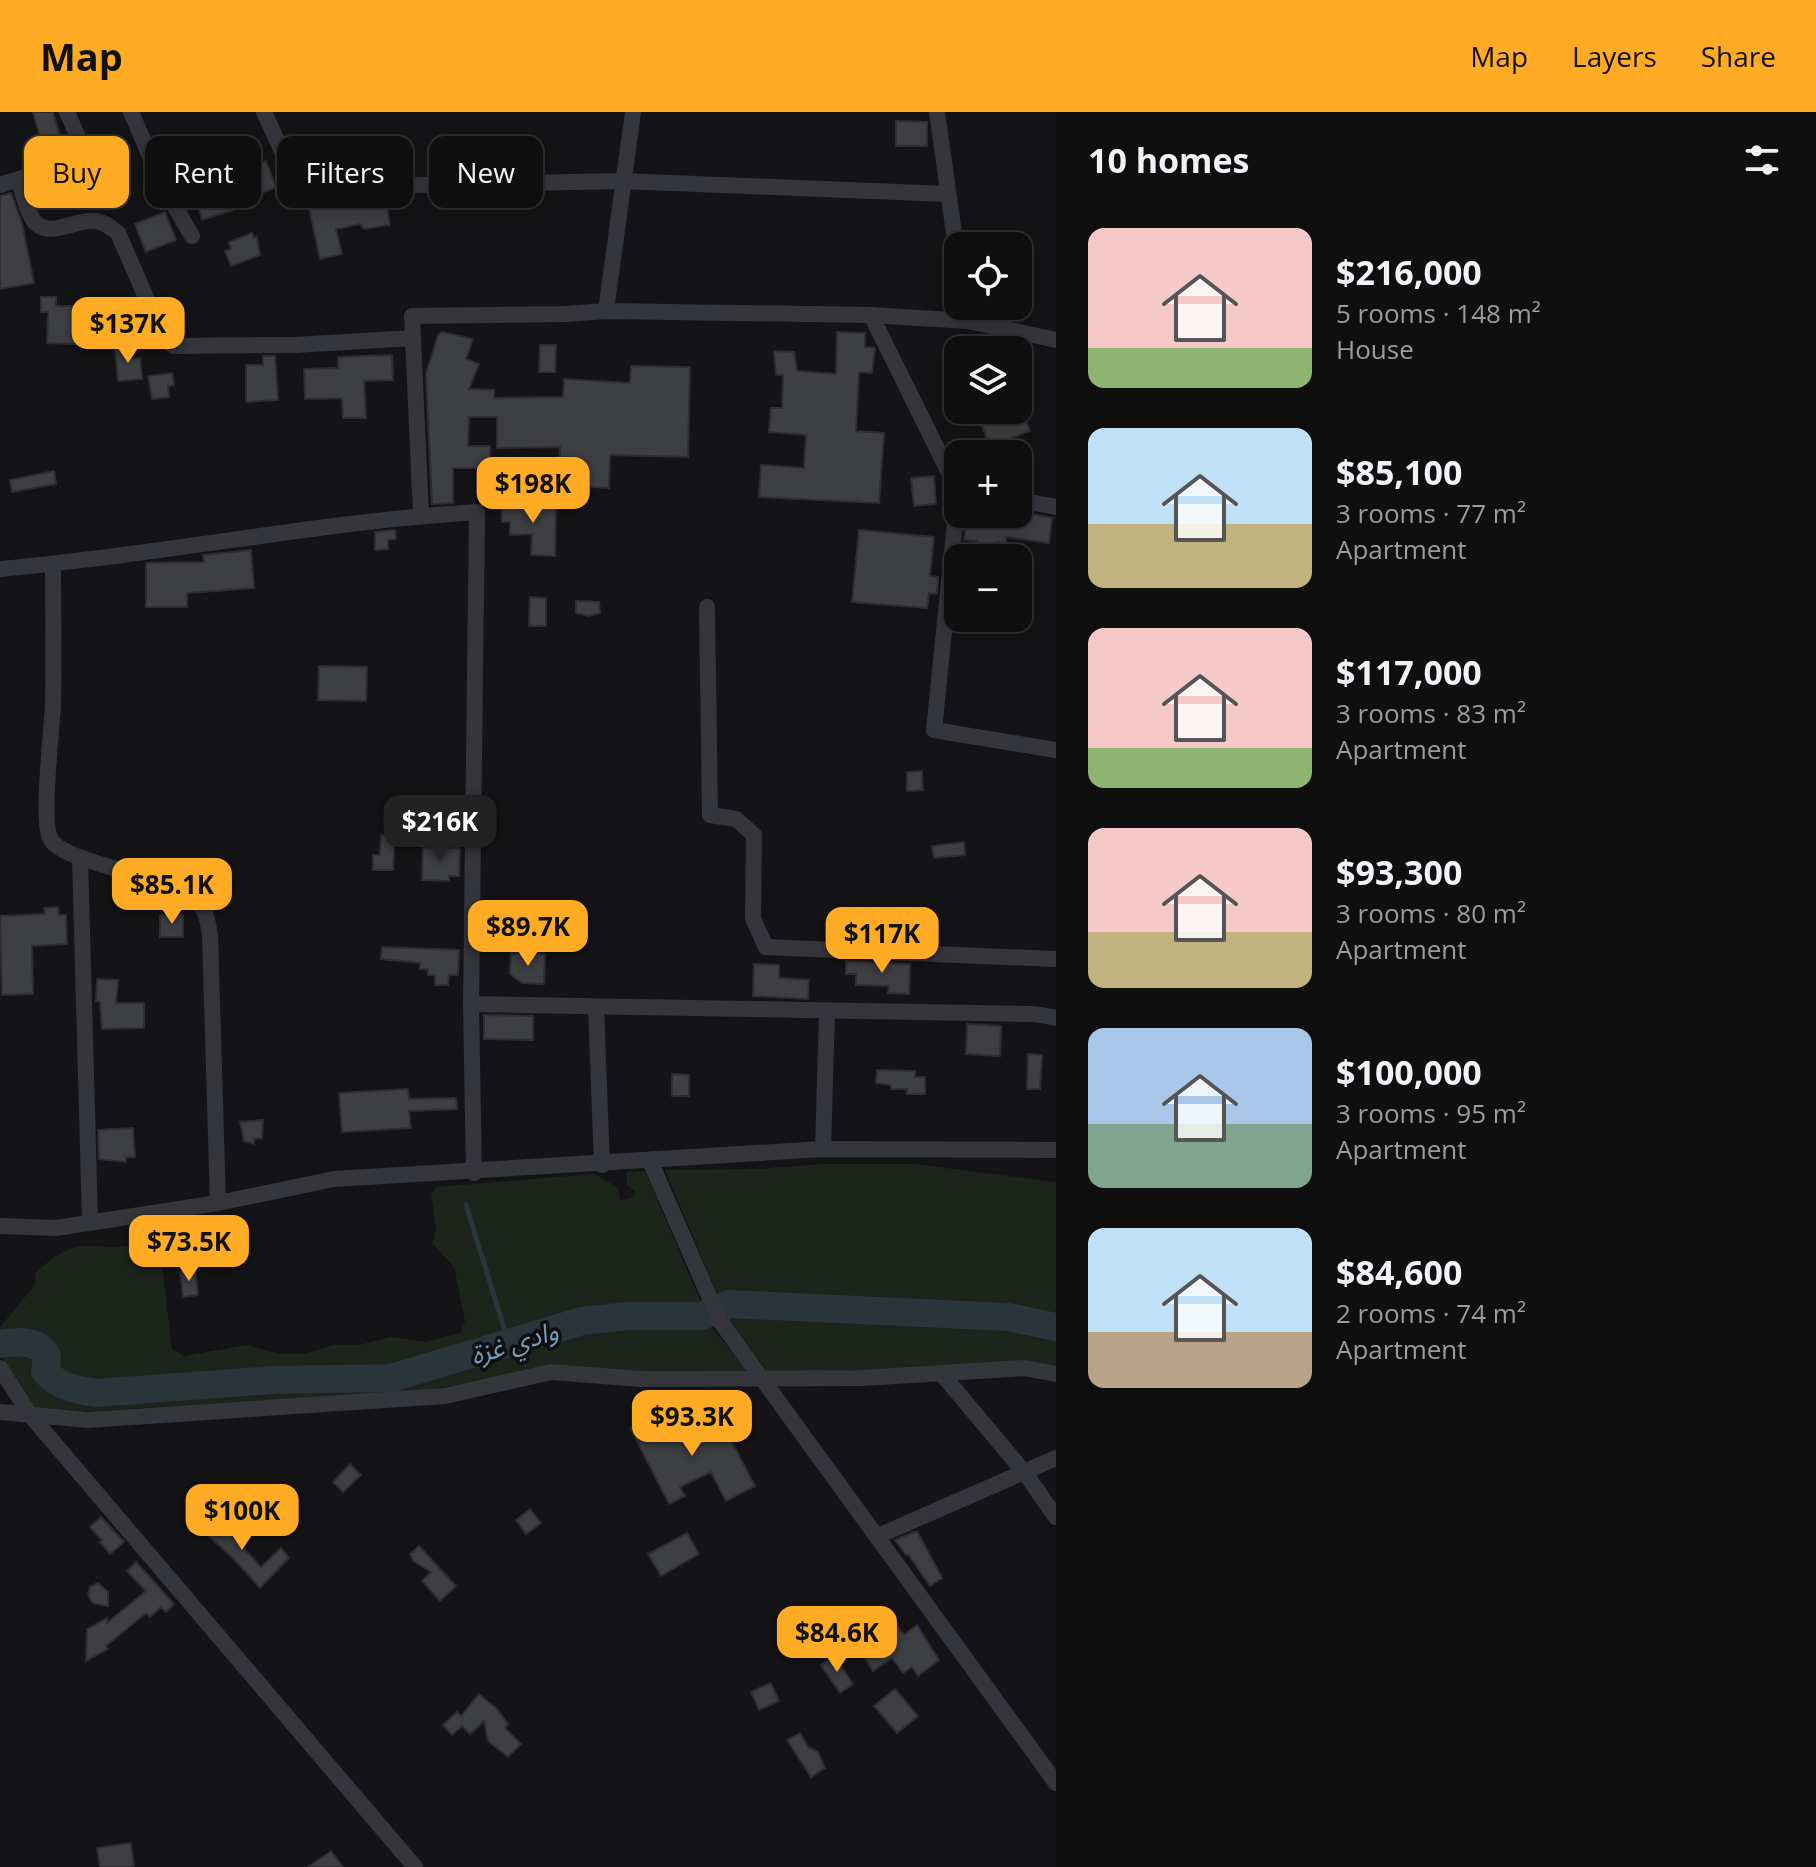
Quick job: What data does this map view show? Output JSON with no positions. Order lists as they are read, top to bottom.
{
  "water": ["وادي غزة"],
  "page": {
    "header": "Map",
    "nav": ["Map", "Layers", "Share"],
    "heading": "10 homes",
    "chip": [
      "Buy",
      "Rent",
      "Filters",
      "New"
    ],
    "list": [
      {
        "name": "$216,000",
        "note": "5 rooms · 148 m² · House"
      },
      {
        "name": "$85,100",
        "note": "3 rooms · 77 m² · Apartment"
      },
      {
        "name": "$117,000",
        "note": "3 rooms · 83 m² · Apartment"
      },
      {
        "name": "$93,300",
        "note": "3 rooms · 80 m² · Apartment"
      },
      {
        "name": "$100,000",
        "note": "3 rooms · 95 m² · Apartment"
      },
      {
        "name": "$84,600",
        "note": "2 rooms · 74 m² · Apartment"
      }
    ],
    "map_buttons": ["+", "−"],
    "price": [
      "$137K",
      "$198K",
      "$216K",
      "$85.1K",
      "$89.7K",
      "$117K",
      "$73.5K",
      "$93.3K",
      "$100K",
      "$84.6K"
    ]
  }
}
